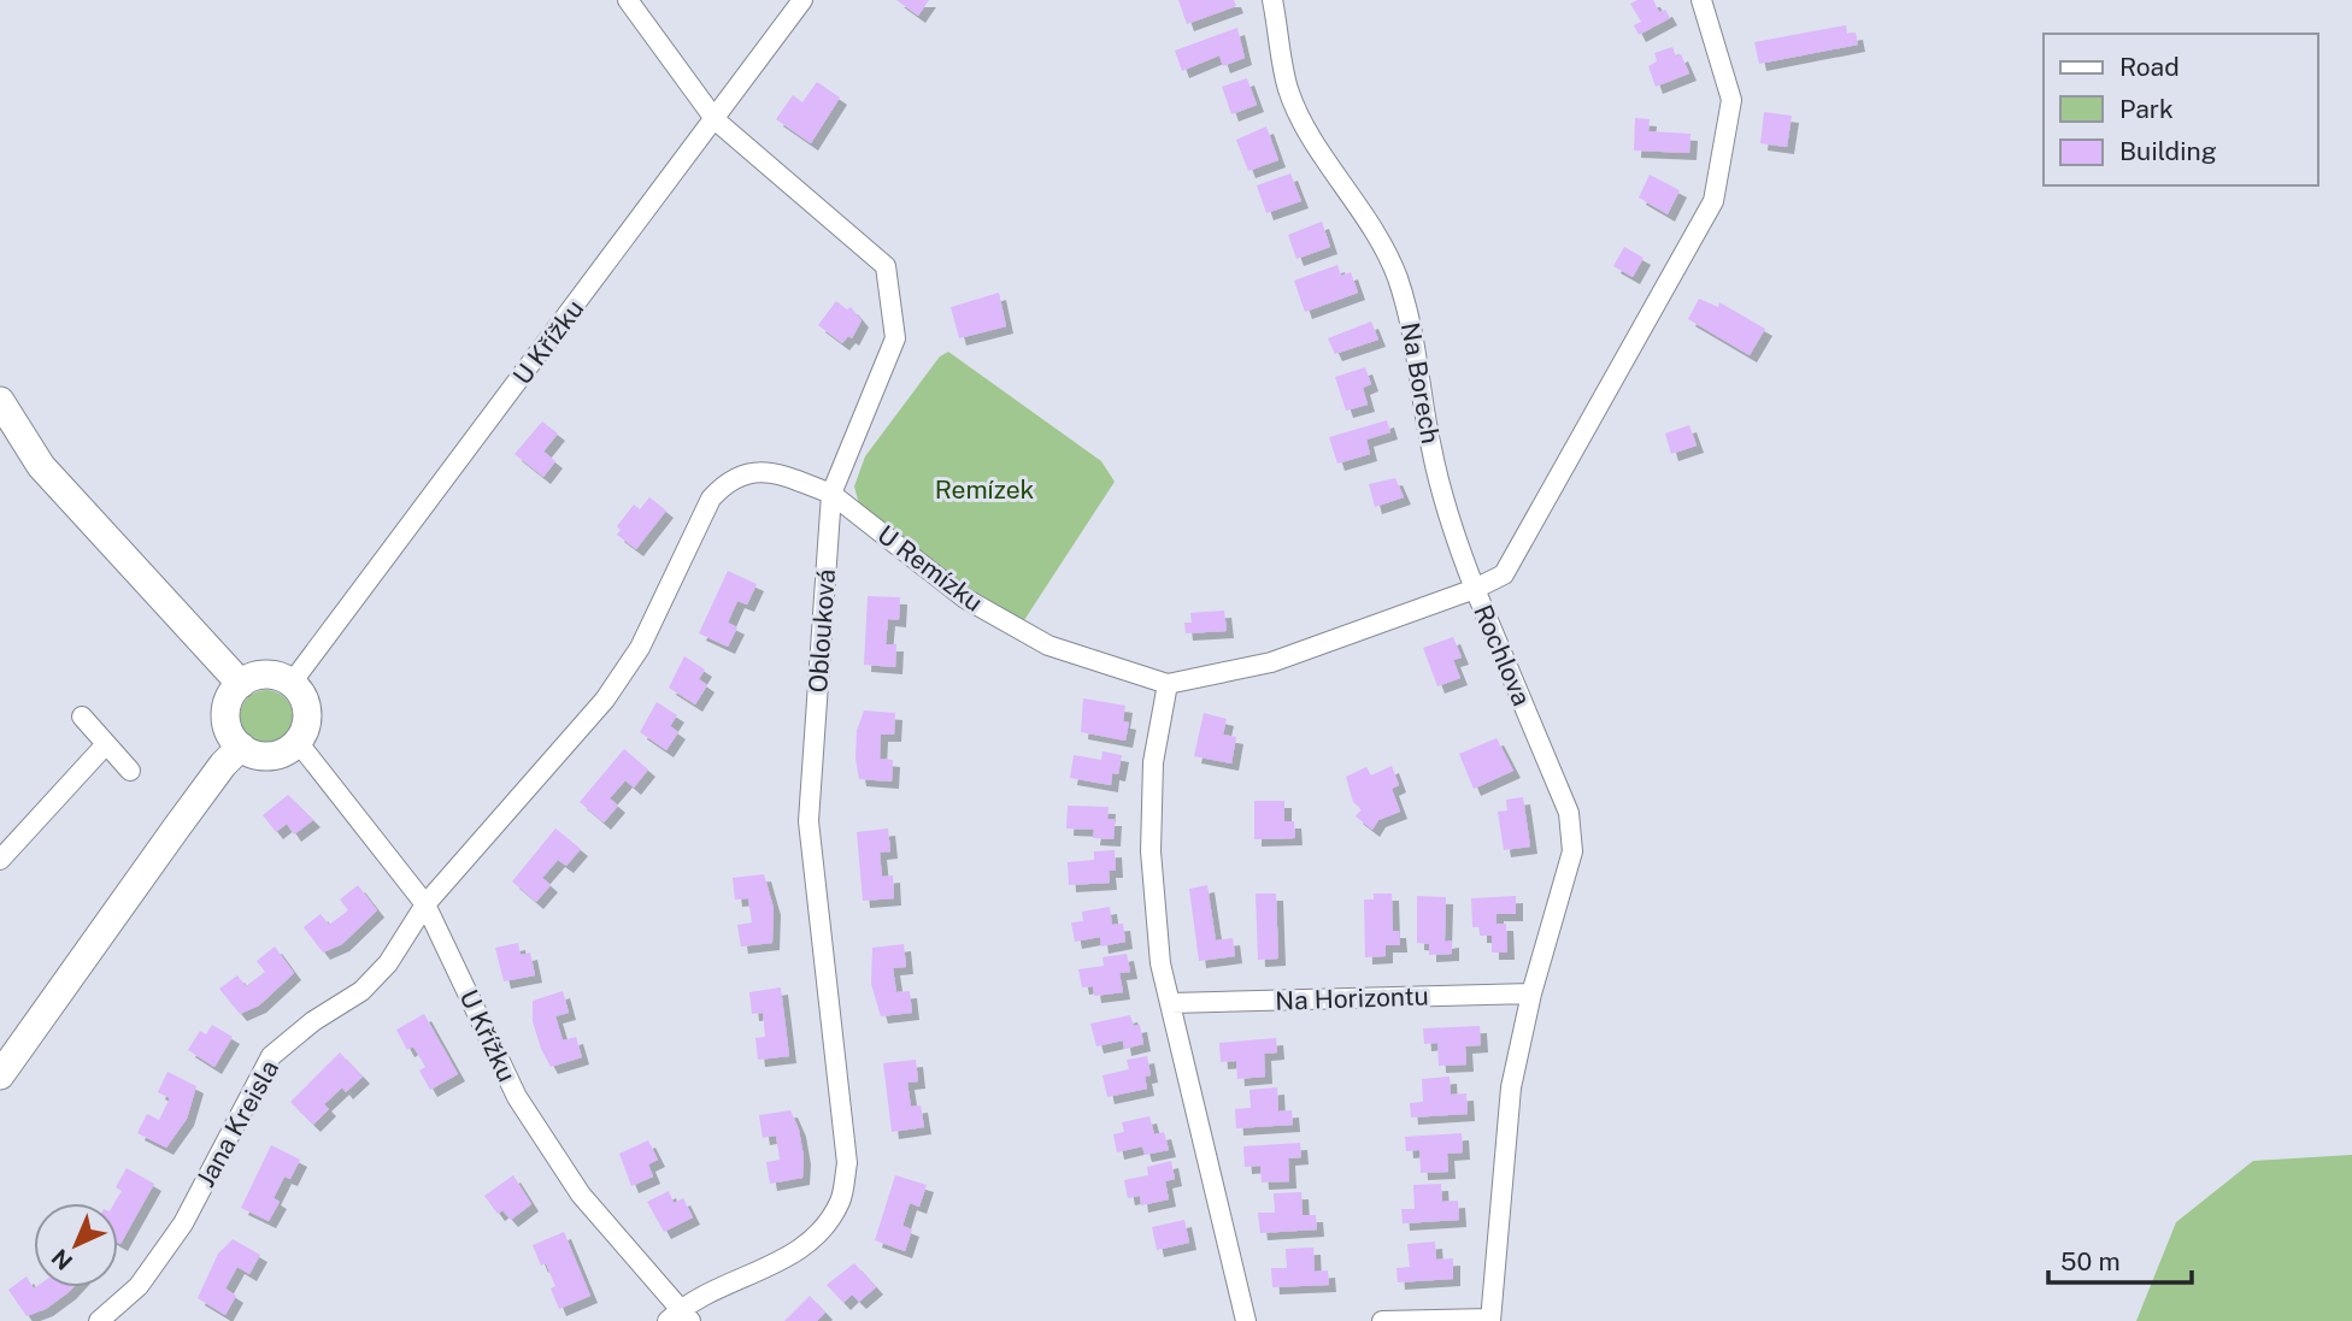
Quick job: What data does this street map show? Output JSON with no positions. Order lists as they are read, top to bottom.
{
  "streets": {
    "street": [
      "U Křížku",
      "Na Borech",
      "U Remízku",
      "Oblouková",
      "Rochlova",
      "Na Horizontu",
      "Jana Kreisla"
    ]
  },
  "crossings": [
    ["U Křížku", "Oblouková"],
    ["U Křížku", "Jana Kreisla"],
    ["Na Borech", "U Remízku"],
    ["Na Borech", "Rochlova"],
    ["U Remízku", "Oblouková"],
    ["U Remízku", "Rochlova"],
    ["Rochlova", "Na Horizontu"]
  ],
  "parks": ["Remízek"],
  "legend": ["Road", "Park", "Building"],
  "scale_bar": "50 m",
  "north": "bottom left"
}
